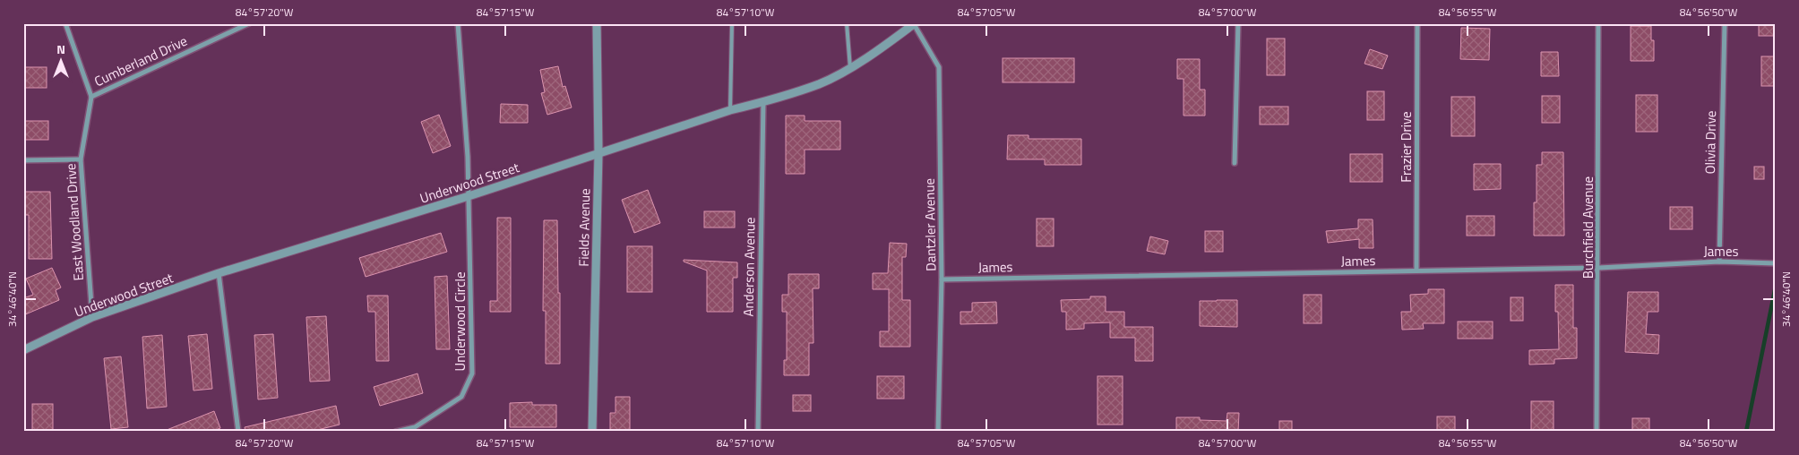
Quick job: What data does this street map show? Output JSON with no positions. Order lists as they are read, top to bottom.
{
  "streets": {
    "street": [
      "Cumberland Drive",
      "Olivia Drive",
      "Frazier Drive",
      "Underwood Street",
      "East Woodland Drive",
      "Dantzler Avenue",
      "Fields Avenue",
      "Burchfield Avenue",
      "James",
      "Anderson Avenue",
      "Underwood Circle"
    ]
  },
  "crossings": [
    ["Cumberland Drive", "East Woodland Drive"],
    ["Olivia Drive", "James"],
    ["Frazier Drive", "James"],
    ["Underwood Street", "East Woodland Drive"],
    ["Underwood Street", "Dantzler Avenue"],
    ["Underwood Street", "Fields Avenue"],
    ["Underwood Street", "Anderson Avenue"],
    ["Underwood Street", "Underwood Circle"],
    ["Dantzler Avenue", "James"],
    ["Burchfield Avenue", "James"]
  ],
  "north": "top",
  "coordinates": [
    "84°57'20\"W",
    "84°57'15\"W",
    "84°57'10\"W",
    "84°57'05\"W",
    "84°57'00\"W",
    "84°56'55\"W",
    "84°56'50\"W",
    "34°46'40\"N"
  ]
}
